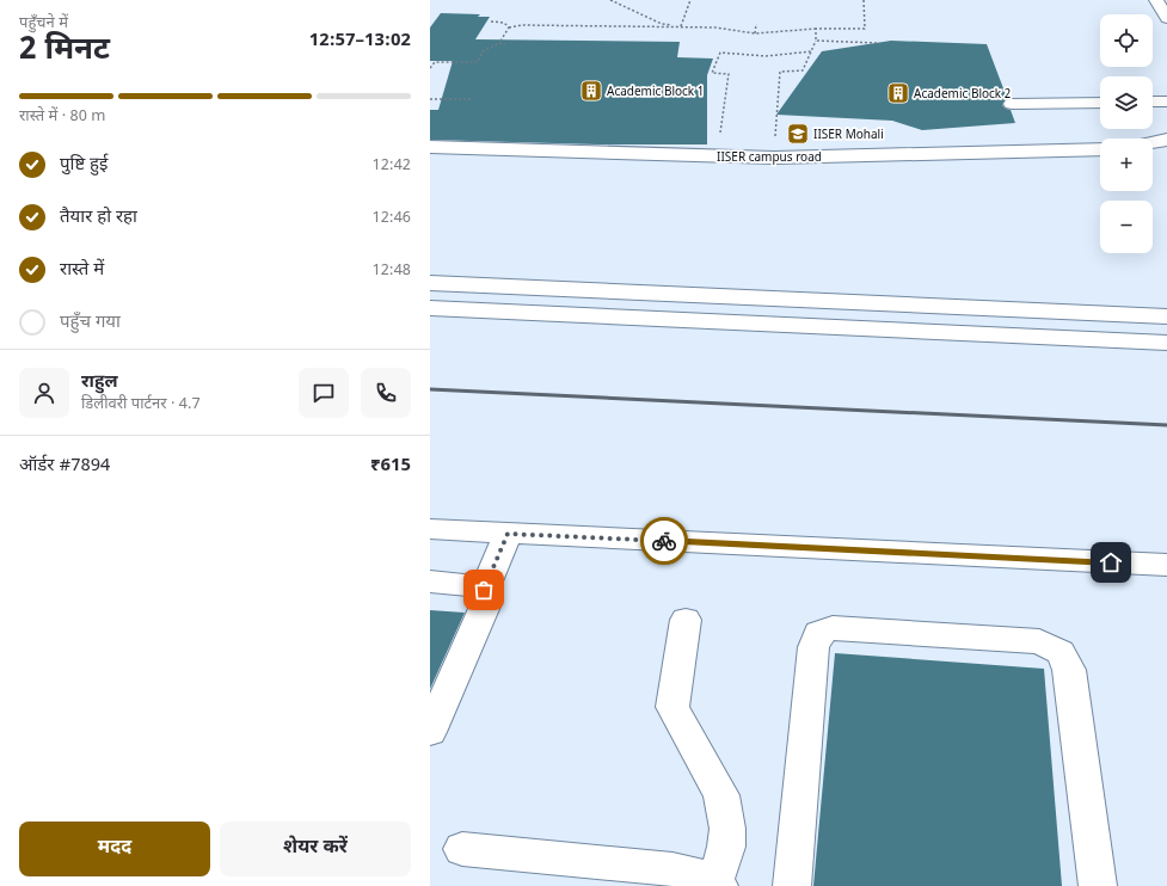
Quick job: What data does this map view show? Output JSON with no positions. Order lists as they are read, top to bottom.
{
  "streets": {
    "street": ["IISER campus road"]
  },
  "places": {
    "building": ["Academic Block 1", "Academic Block 2"],
    "school or university": ["IISER Mohali"]
  },
  "page": {
    "heading": ["2 मिनट", "पहुँचने में", "12:57–13:02"],
    "panel": [
      "राहुल",
      "डिलीवरी पार्टनर · 4.7",
      "ऑर्डर #7894",
      "₹615"
    ],
    "map_buttons": ["+", "−"],
    "bar": "रास्ते में · 80 m",
    "list": [
      ["पुष्टि हुई", "12:42"],
      ["तैयार हो रहा", "12:46"],
      ["रास्ते में", "12:48"],
      "पहुँच गया"
    ],
    "buttons": ["मदद", "शेयर करें"]
  }
}
